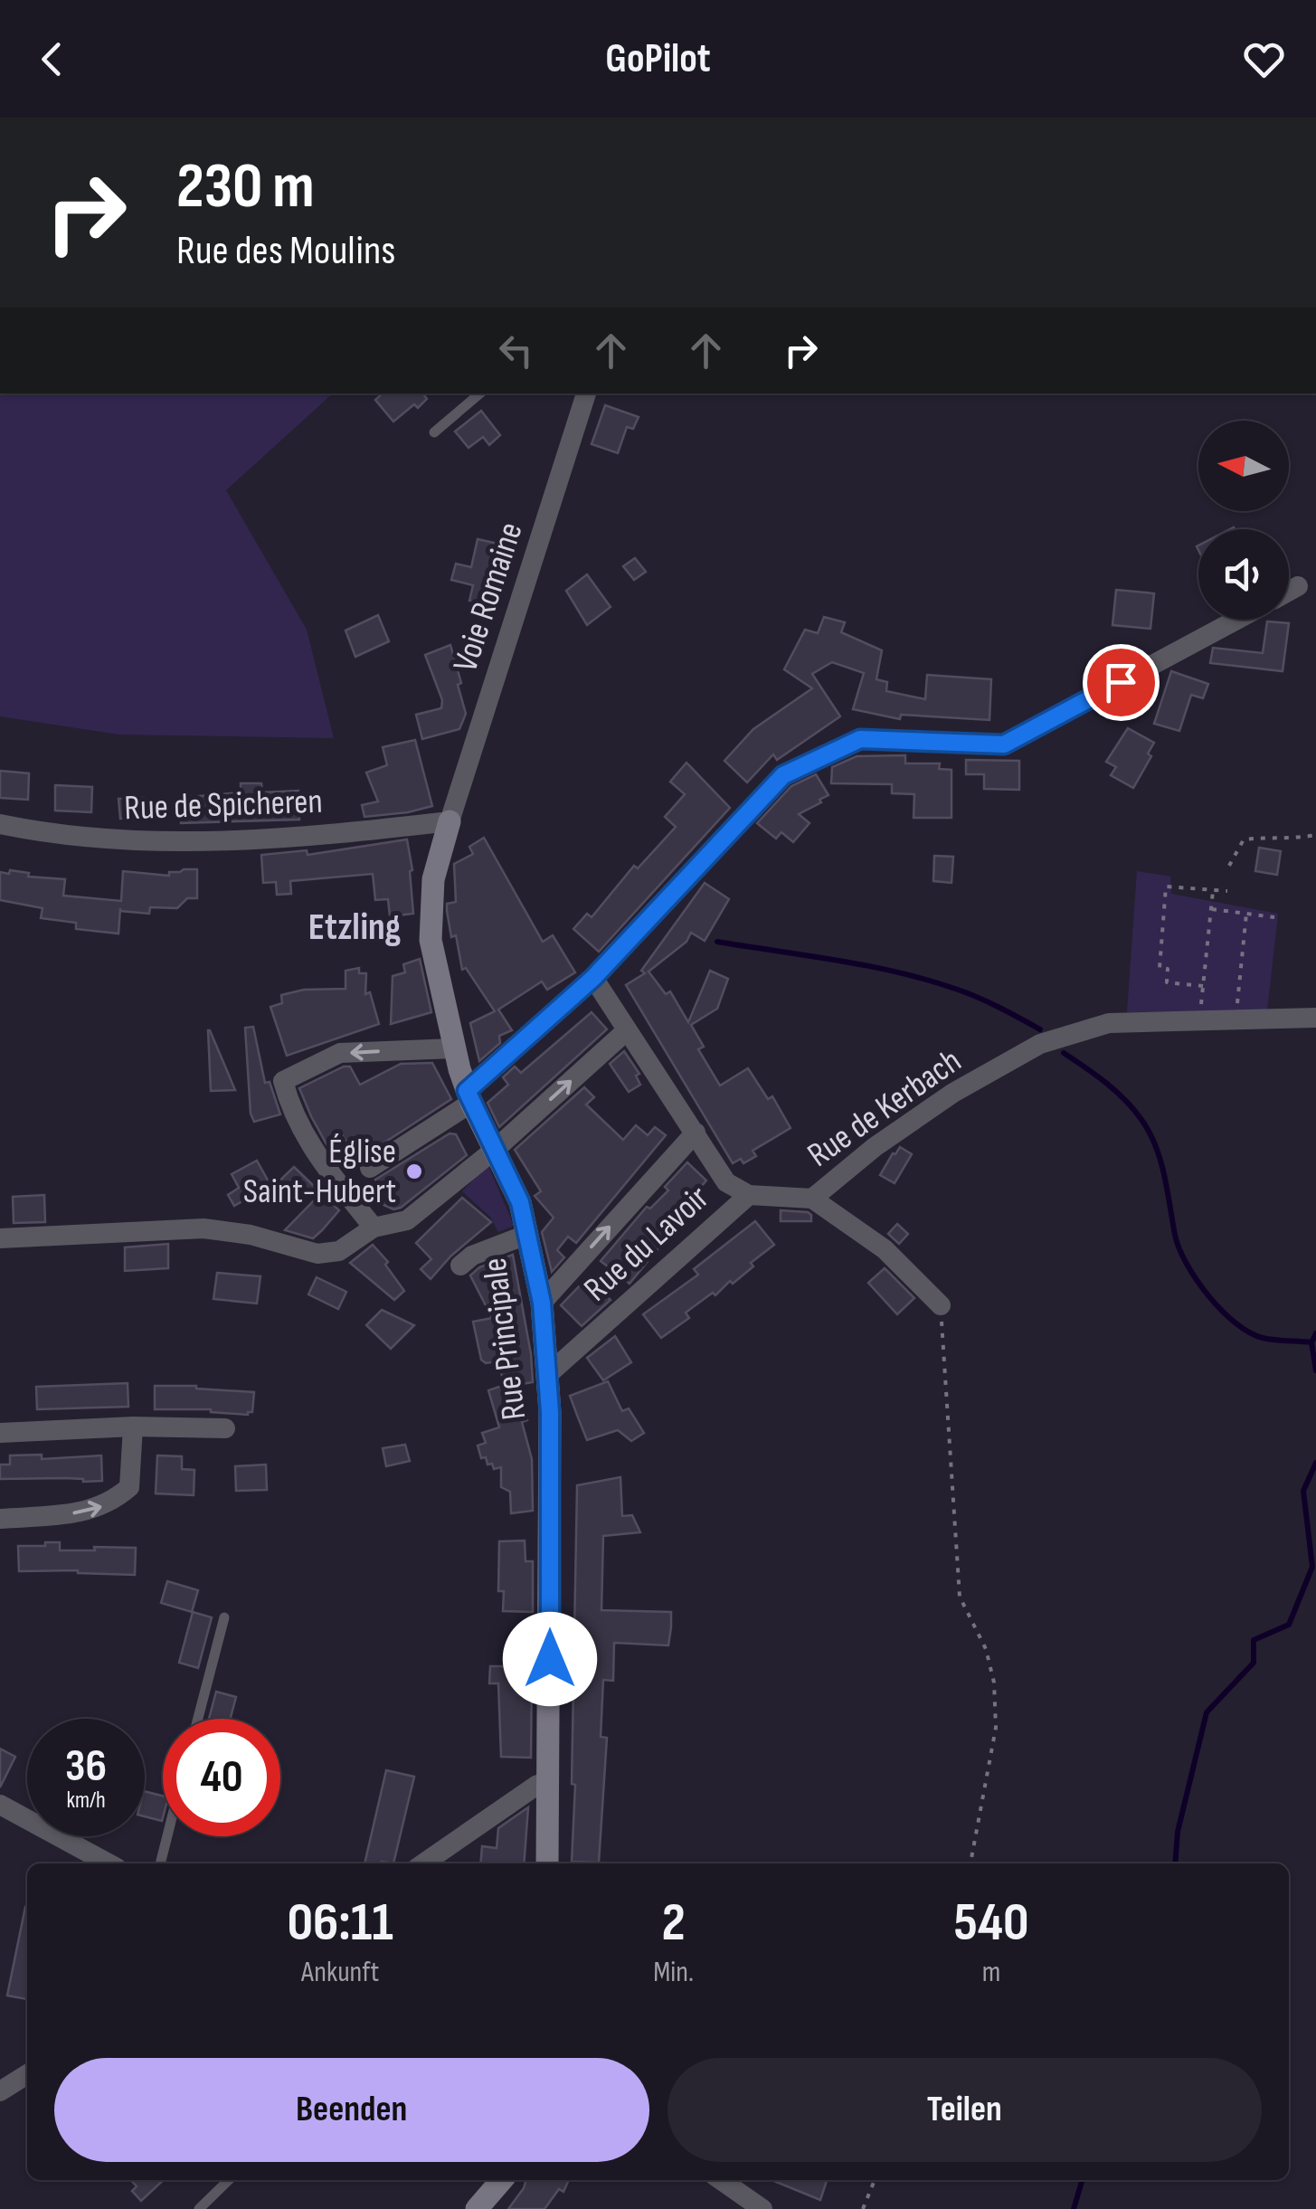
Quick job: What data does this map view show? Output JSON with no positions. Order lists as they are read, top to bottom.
{
  "streets": {
    "street": [
      "Voie Romaine",
      "Rue de Spicheren",
      "Rue de Kerbach",
      "Rue du Lavoir",
      "Rue Principale"
    ]
  },
  "crossings": [
    ["Voie Romaine", "Rue de Spicheren"],
    ["Voie Romaine", "Rue Principale"],
    ["Rue de Spicheren", "Rue Principale"],
    ["Rue de Kerbach", "Rue du Lavoir"],
    ["Rue du Lavoir", "Rue Principale"]
  ],
  "districts": ["Etzling"],
  "places": ["Église Saint-Hubert"],
  "north": "left",
  "page": {
    "header": "GoPilot",
    "turn": ["230 m", "Rue des Moulins"],
    "speed": "36 km/h",
    "limit": "40",
    "eta": [
      "06:11",
      "Ankunft",
      "2",
      "Min.",
      "540",
      "m"
    ],
    "buttons": ["Beenden", "Teilen"]
  }
}
